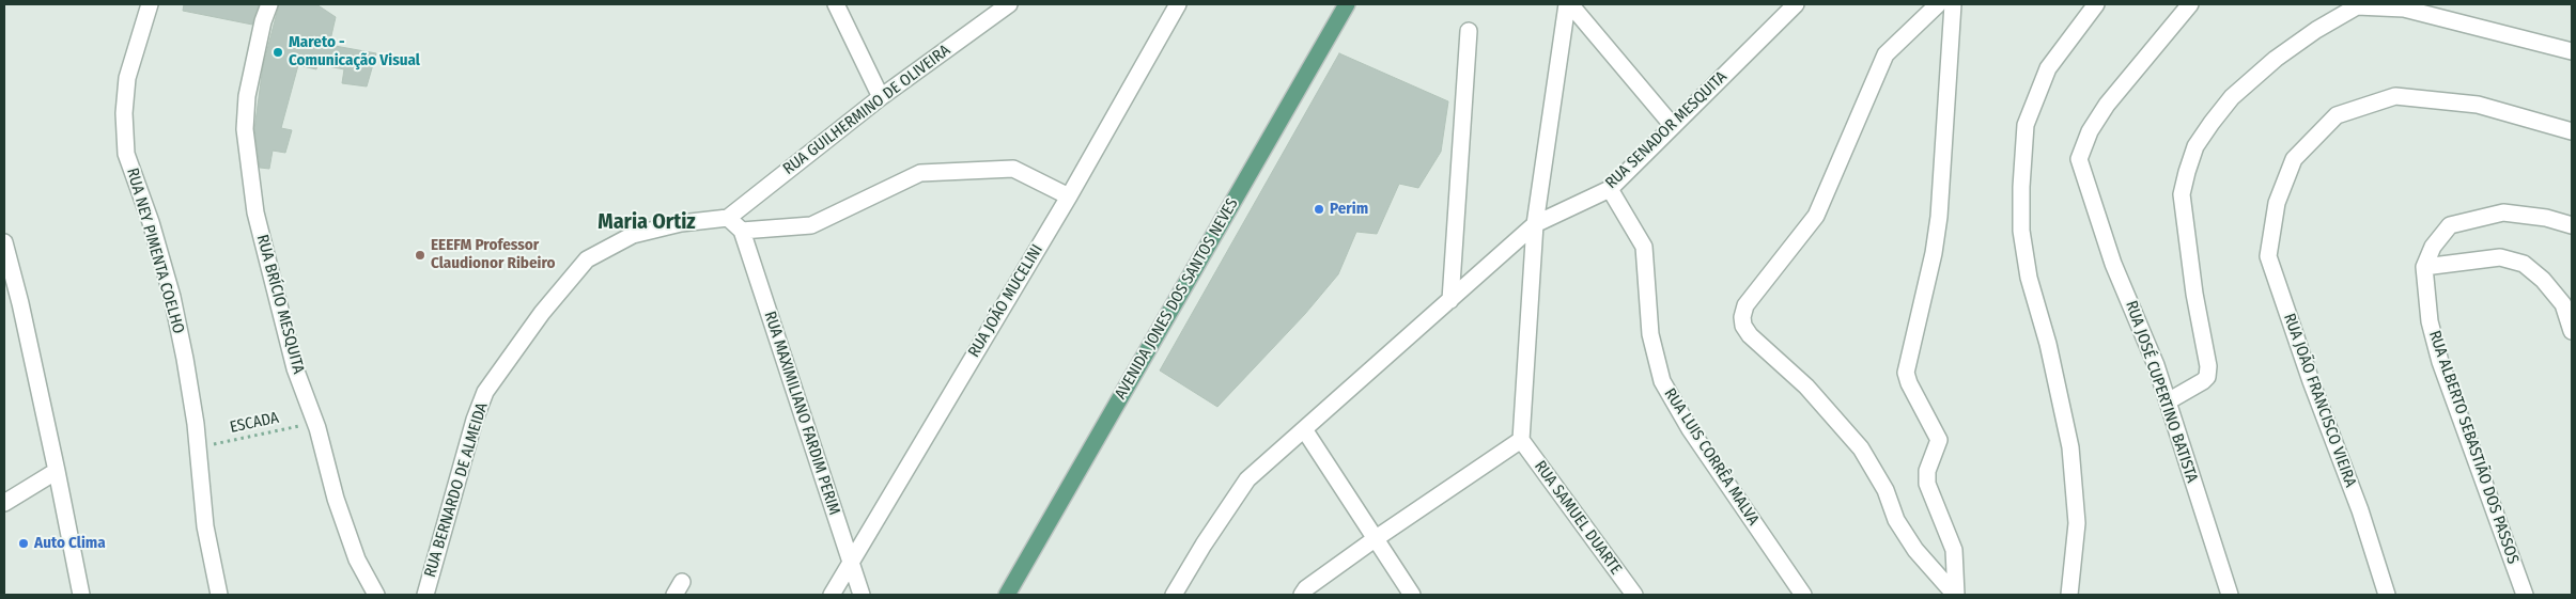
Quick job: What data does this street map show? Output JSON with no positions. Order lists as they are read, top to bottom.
{
  "streets": {
    "main road": ["AVENIDA JONES DOS SANTOS NEVES"],
    "street": [
      "RUA GUILHERMINO DE OLIVEIRA",
      "RUA SENADOR MESQUITA",
      "RUA NEY PIMENTA COELHO",
      "RUA JOÃO MUCELINI",
      "RUA BRÍCIO MESQUITA",
      "RUA JOSÉ CUPERTINO BATISTA",
      "RUA JOÃO FRANCISCO VIEIRA",
      "RUA MAXIMILIANO FARDIM PERIM",
      "RUA ALBERTO SEBASTIÃO DOS PASSOS",
      "RUA LUIS CORRÊA MALVA",
      "RUA BERNARDO DE ALMEIDA",
      "RUA SAMUEL DUARTE"
    ],
    "path": ["ESCADA"]
  },
  "crossings": [
    ["RUA GUILHERMINO DE OLIVEIRA", "RUA BERNARDO DE ALMEIDA"],
    ["RUA SENADOR MESQUITA", "RUA LUIS CORRÊA MALVA"],
    ["RUA NEY PIMENTA COELHO", "ESCADA"],
    ["RUA JOÃO MUCELINI", "RUA MAXIMILIANO FARDIM PERIM"],
    ["RUA BRÍCIO MESQUITA", "ESCADA"]
  ],
  "districts": ["Maria Ortiz"],
  "places": [
    "Mareto - Comunicação Visual",
    "Perim",
    "EEEFM Professor Claudionor Ribeiro",
    "Auto Clima"
  ]
}
